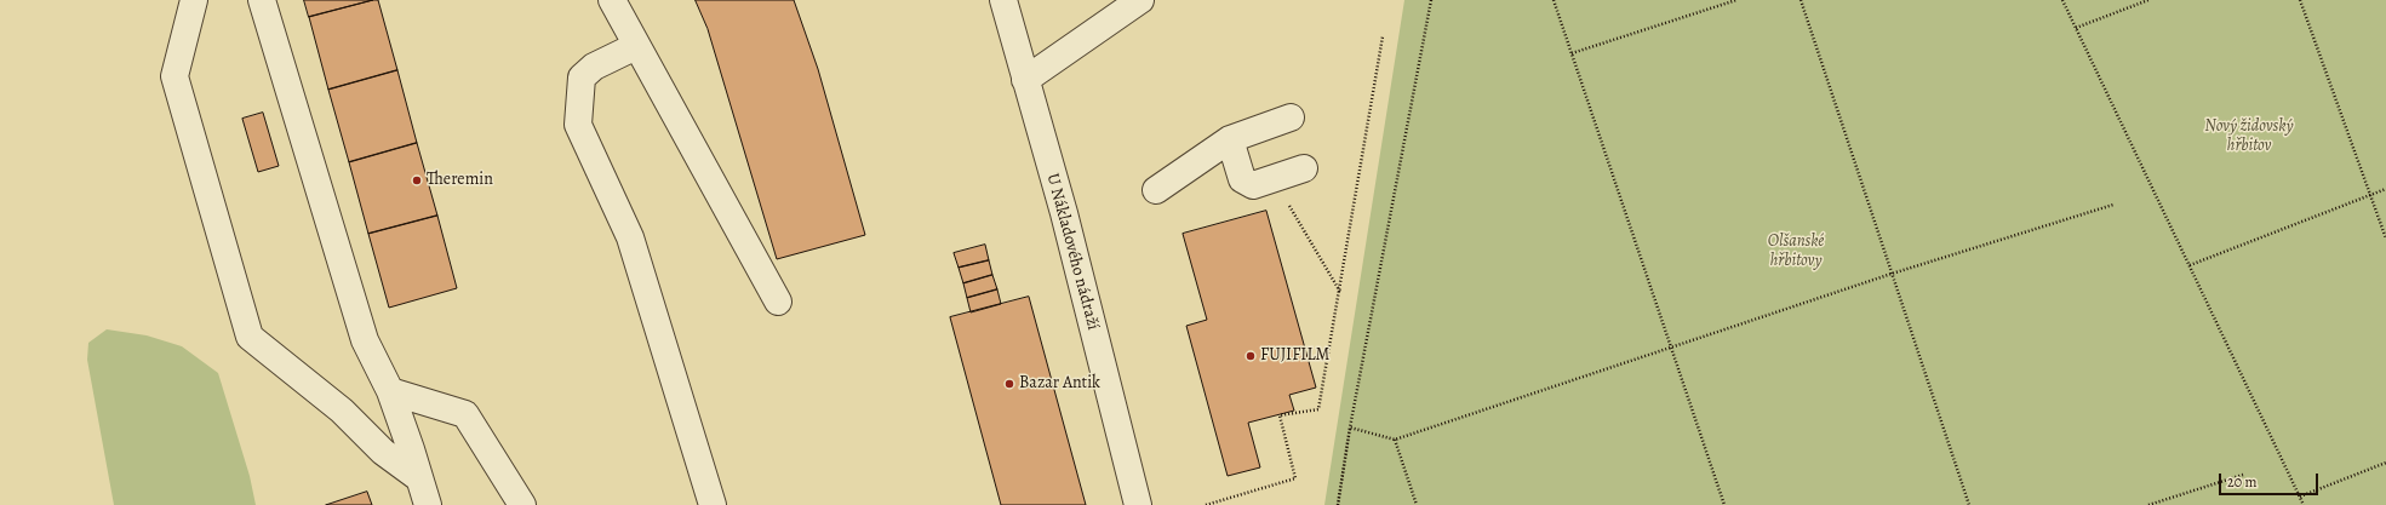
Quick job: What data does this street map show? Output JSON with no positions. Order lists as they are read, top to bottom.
{
  "streets": {
    "street": ["U Nákladového nádraží"]
  },
  "parks": ["Nový židovský hřbitov", "Olšanské hřbitovy"],
  "places": ["Theremin", "FUJIFILM", "Bazar Antik"],
  "scale_bar": "20 m"
}
